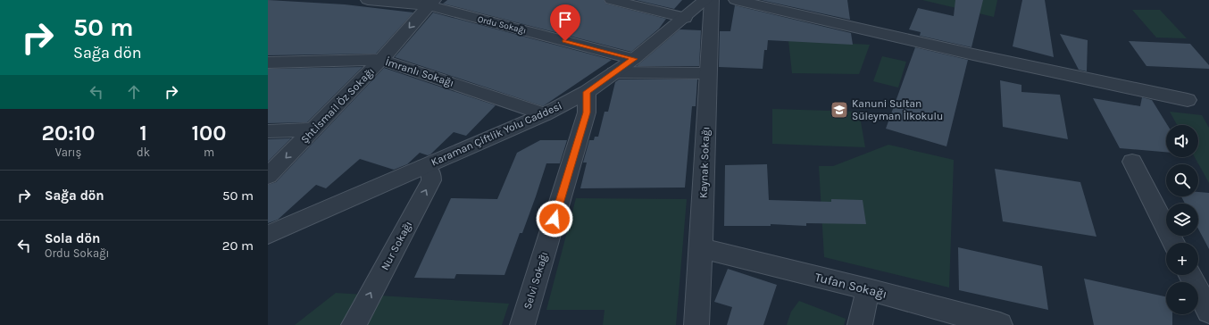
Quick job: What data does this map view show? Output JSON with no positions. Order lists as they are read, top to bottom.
{
  "streets": {
    "street": [
      "Ordu Sokağı",
      "İmranlı Sokağı",
      "Şht.İsmail Öz Sokağı",
      "Karaman Çiftlik Yolu Caddesi",
      "Kaynak Sokağı",
      "Nur Sokağı",
      "Selvi Sokağı",
      "Tufan Sokağı"
    ]
  },
  "crossings": [
    ["Ordu Sokağı", "Şht.İsmail Öz Sokağı"],
    ["Ordu Sokağı", "Karaman Çiftlik Yolu Caddesi"],
    ["İmranlı Sokağı", "Şht.İsmail Öz Sokağı"],
    ["İmranlı Sokağı", "Karaman Çiftlik Yolu Caddesi"],
    ["Karaman Çiftlik Yolu Caddesi", "Nur Sokağı"],
    ["Karaman Çiftlik Yolu Caddesi", "Selvi Sokağı"],
    ["Kaynak Sokağı", "Tufan Sokağı"]
  ],
  "one_way": ["Şht.İsmail Öz Sokağı", "Nur Sokağı"],
  "places": {
    "school or university": ["Kanuni Sultan Süleyman İlkokulu"]
  },
  "page": {
    "turn": ["50 m", "Sağa dön"],
    "eta": [
      "20:10",
      "Varış",
      "1",
      "dk",
      "100",
      "m"
    ],
    "map_buttons": ["+", "−"],
    "list": [
      {
        "name": "Sağa dön",
        "value": "50 m"
      },
      {
        "name": "Sola dön",
        "note": "Ordu Sokağı",
        "value": "20 m"
      }
    ]
  }
}
